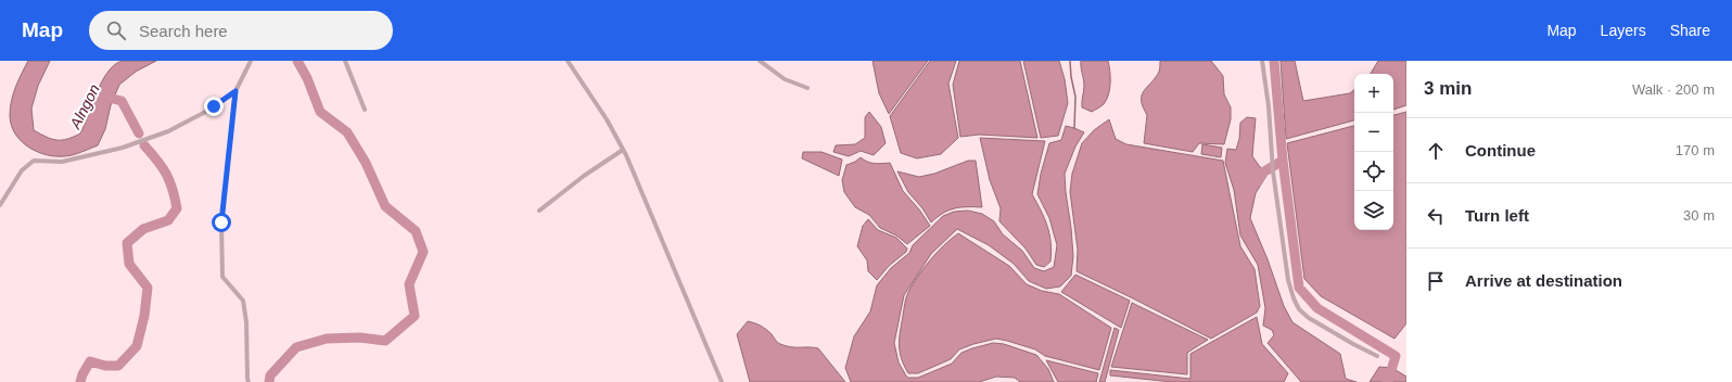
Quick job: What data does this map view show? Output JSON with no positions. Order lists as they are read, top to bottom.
{
  "water": ["Alngon"],
  "page": {
    "header": "Map",
    "search": "Search here",
    "nav": ["Map", "Layers", "Share"],
    "heading": ["3 min", "Walk · 200 m"],
    "map_buttons": ["+", "−"],
    "list": [
      ["Continue", "170 m"],
      ["Turn left", "30 m"],
      "Arrive at destination"
    ]
  }
}
